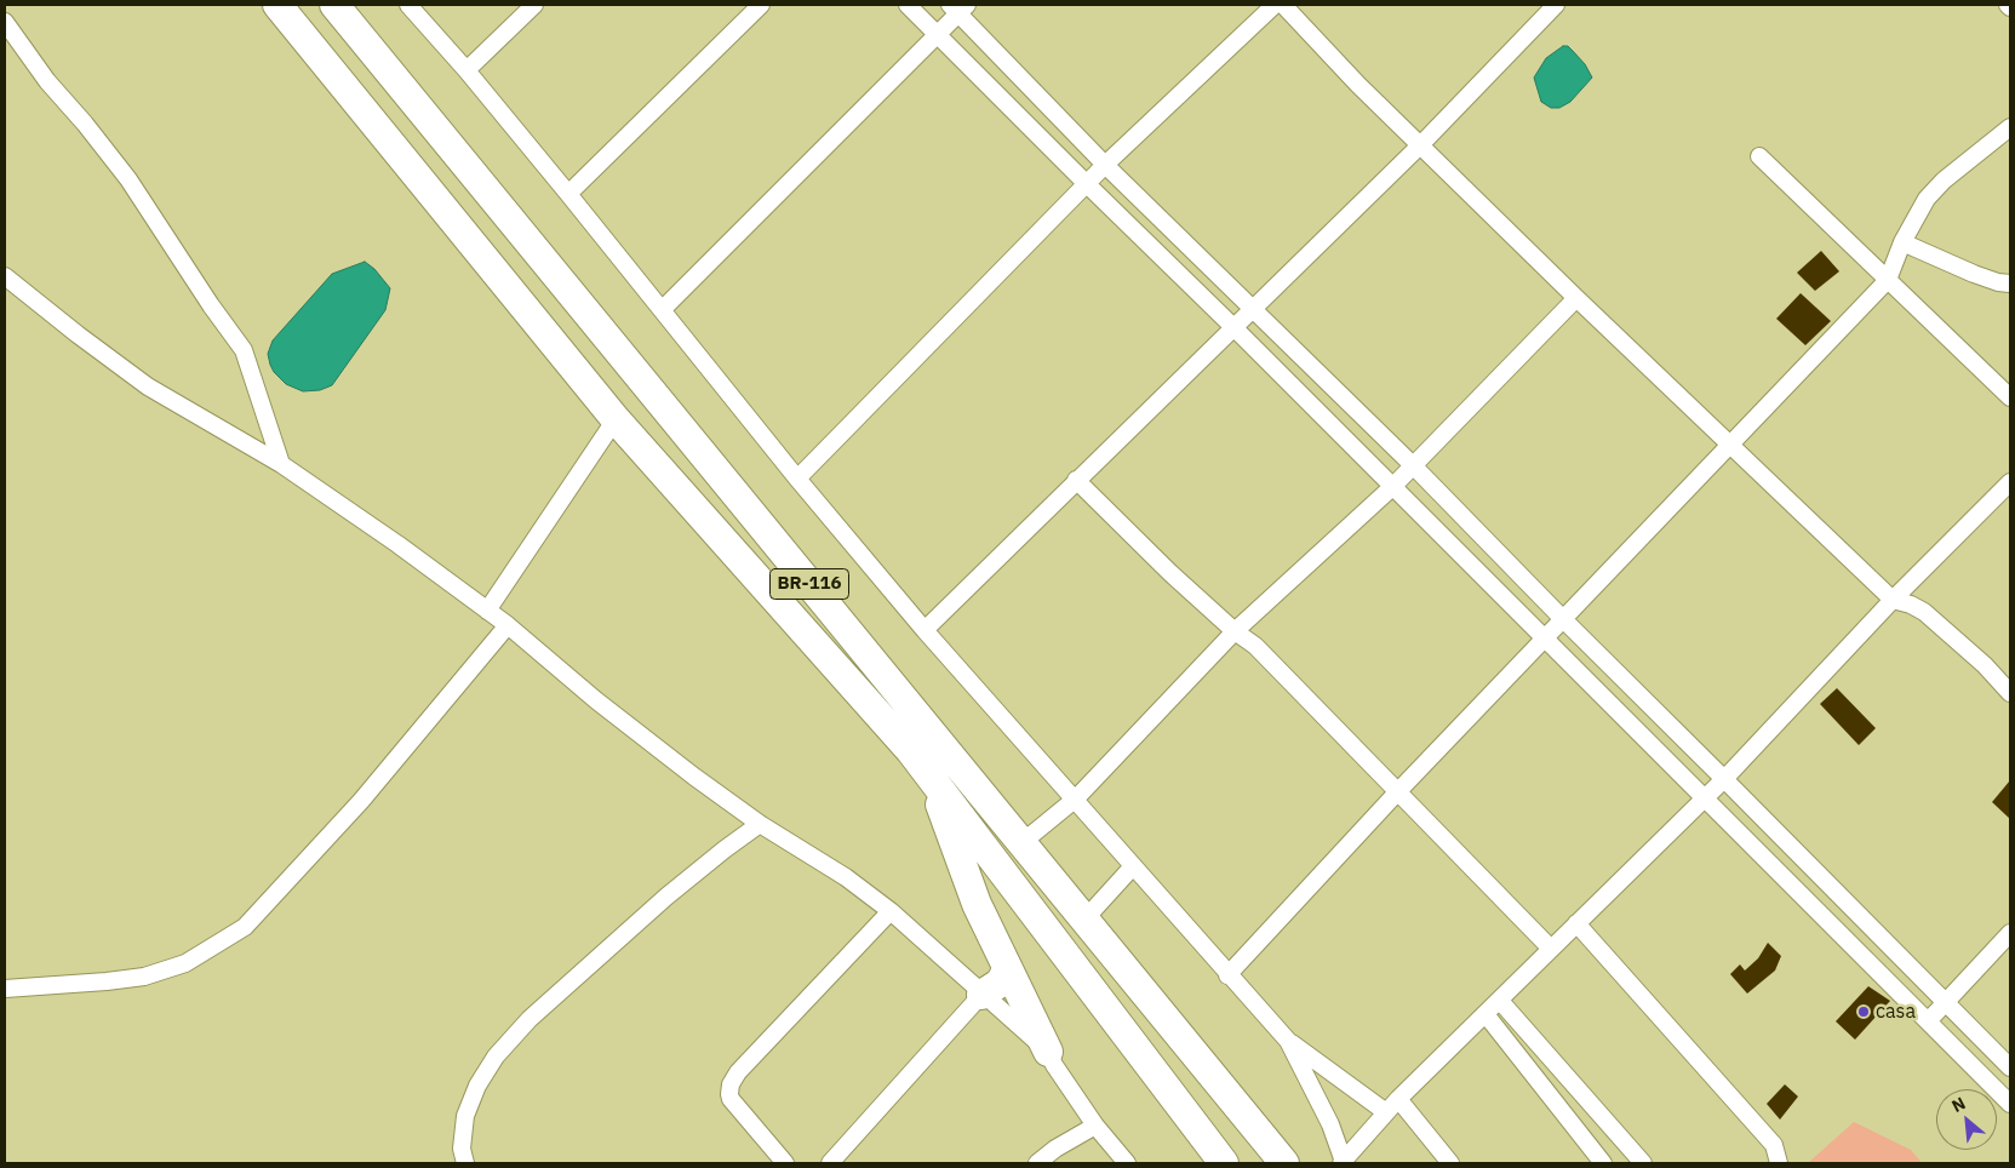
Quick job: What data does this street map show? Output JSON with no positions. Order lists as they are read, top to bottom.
{
  "streets": {
    "highway": ["BR-116"]
  },
  "places": ["casa"],
  "north": "top left"
}
